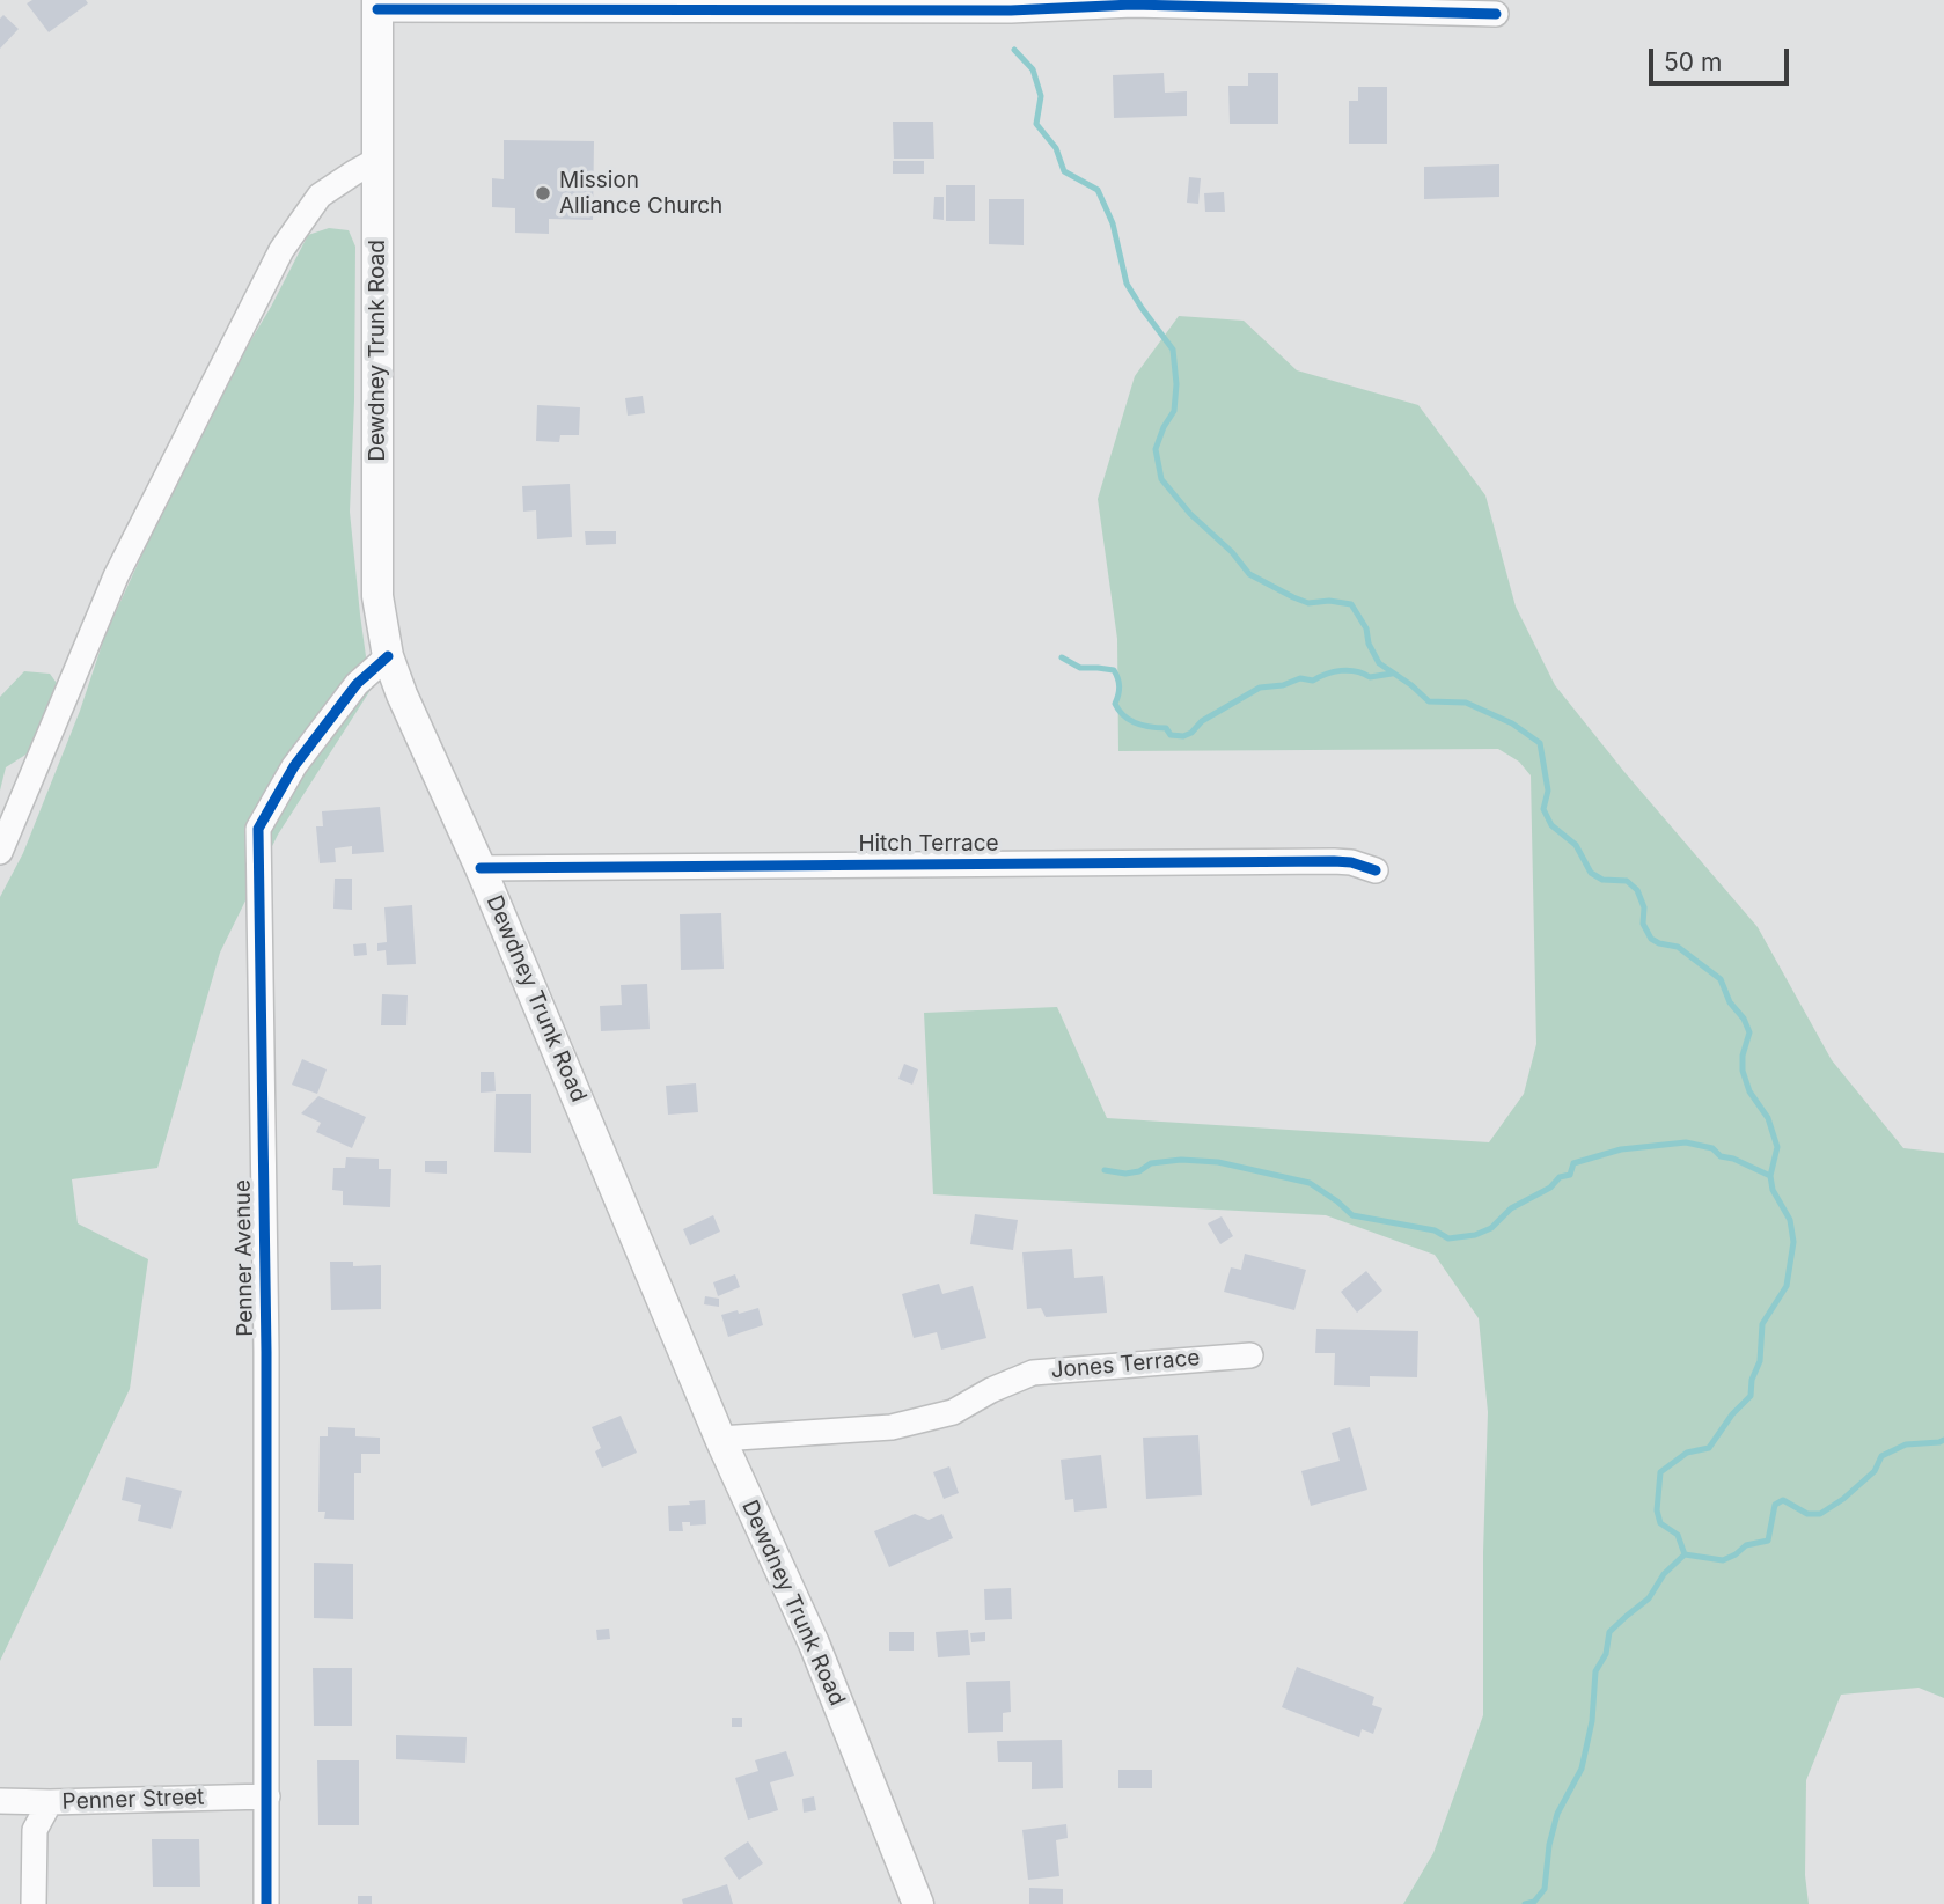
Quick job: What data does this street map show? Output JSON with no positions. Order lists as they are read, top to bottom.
{
  "streets": {
    "main road": ["Dewdney Trunk Road"],
    "street": [
      "Hitch Terrace",
      "Penner Avenue",
      "Jones Terrace",
      "Penner Street"
    ]
  },
  "crossings": [
    ["Dewdney Trunk Road", "Hitch Terrace"],
    ["Dewdney Trunk Road", "Penner Avenue"],
    ["Dewdney Trunk Road", "Jones Terrace"],
    ["Penner Avenue", "Penner Street"]
  ],
  "places": ["Mission Alliance Church"],
  "scale_bar": "50 m"
}
